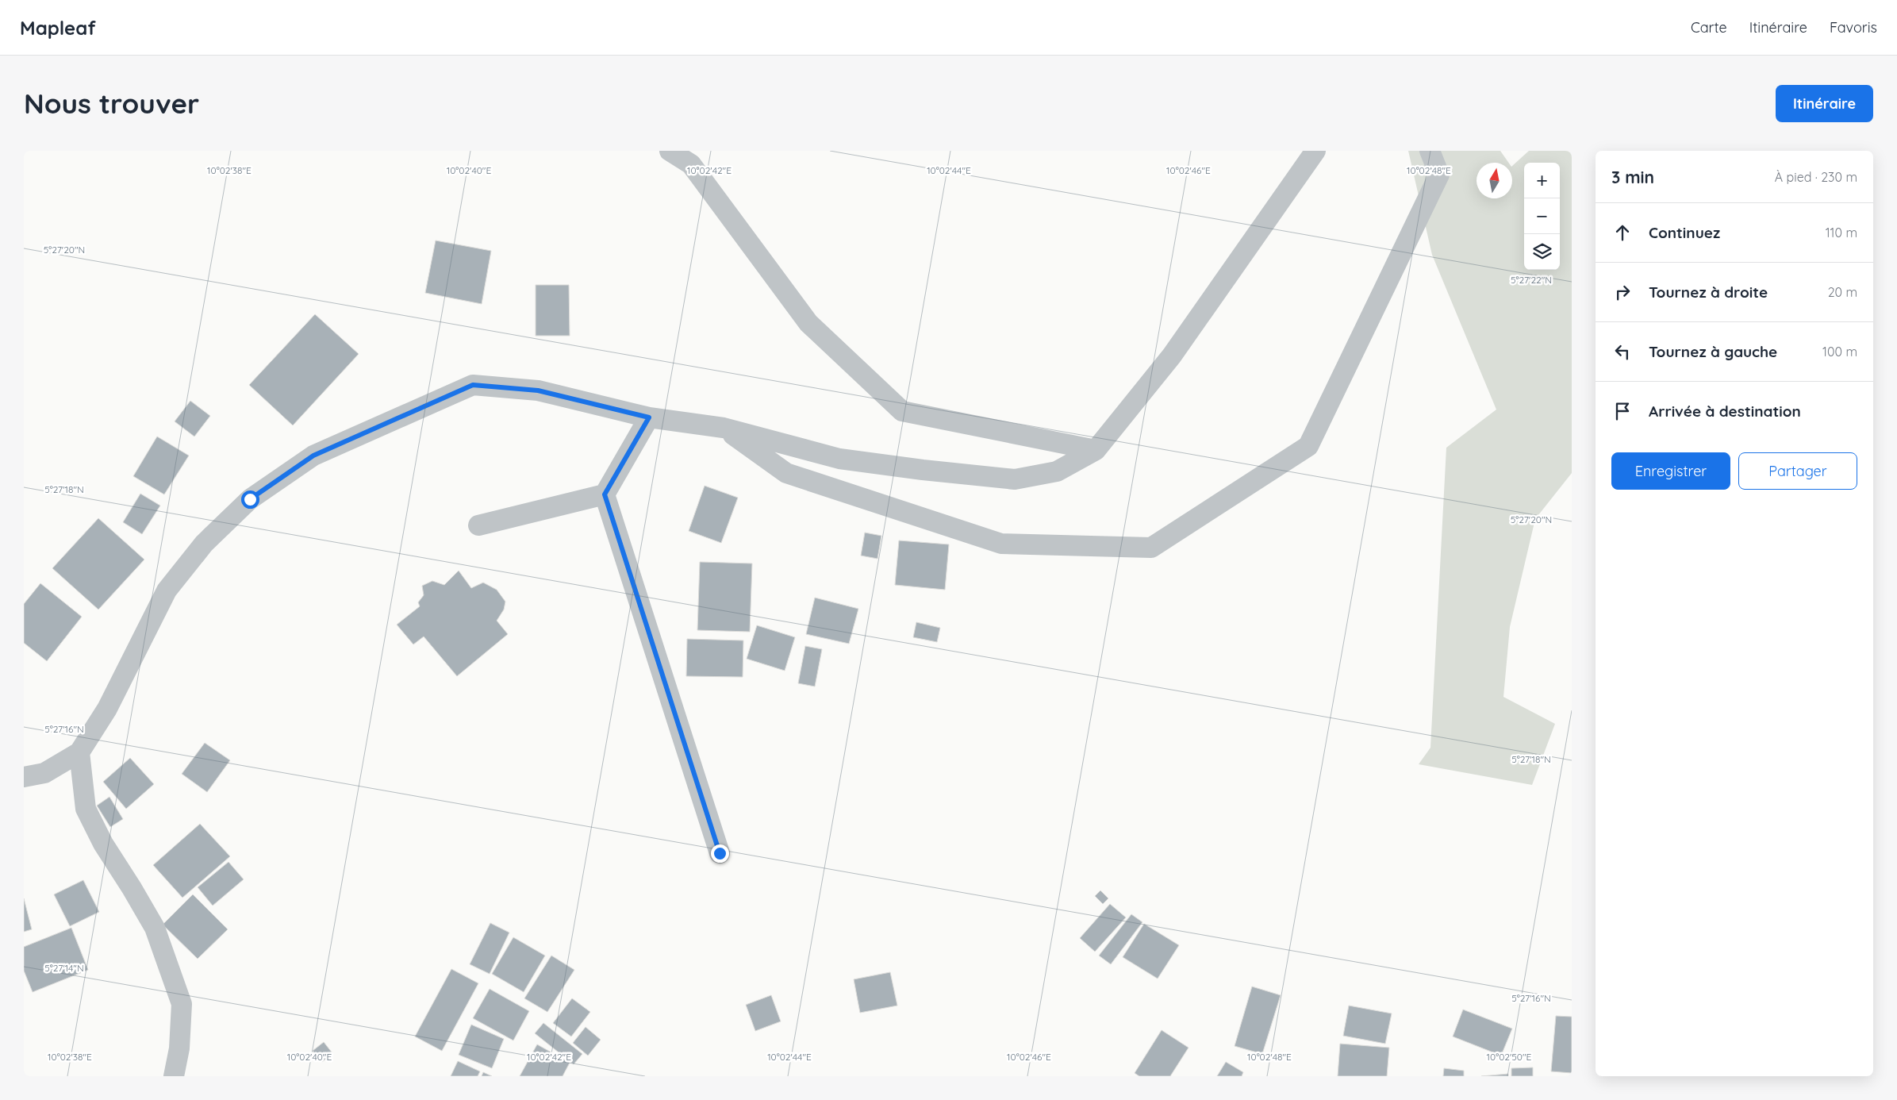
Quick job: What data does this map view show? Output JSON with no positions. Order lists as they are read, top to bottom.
{
  "north": "top",
  "page": {
    "header": "Mapleaf",
    "nav": ["Carte", "Itinéraire", "Favoris"],
    "buttons": [
      "Itinéraire",
      ["Enregistrer", "Partager"]
    ],
    "title": "Nous trouver",
    "heading": ["3 min", "À pied · 230 m"],
    "map_buttons": ["+", "−"],
    "list": [
      ["Continuez", "110 m"],
      ["Tournez à droite", "20 m"],
      ["Tournez à gauche", "100 m"],
      "Arrivée à destination"
    ]
  },
  "coordinates": [
    "10°02'38\"E",
    "10°02'40\"E",
    "10°02'42\"E",
    "10°02'44\"E",
    "10°02'48\"E",
    "10°02'46\"E",
    "5°27'20\"N",
    "5°27'22\"N",
    "5°27'18\"N",
    "5°27'16\"N",
    "5°27'14\"N",
    "10°02'50\"E"
  ]
}
